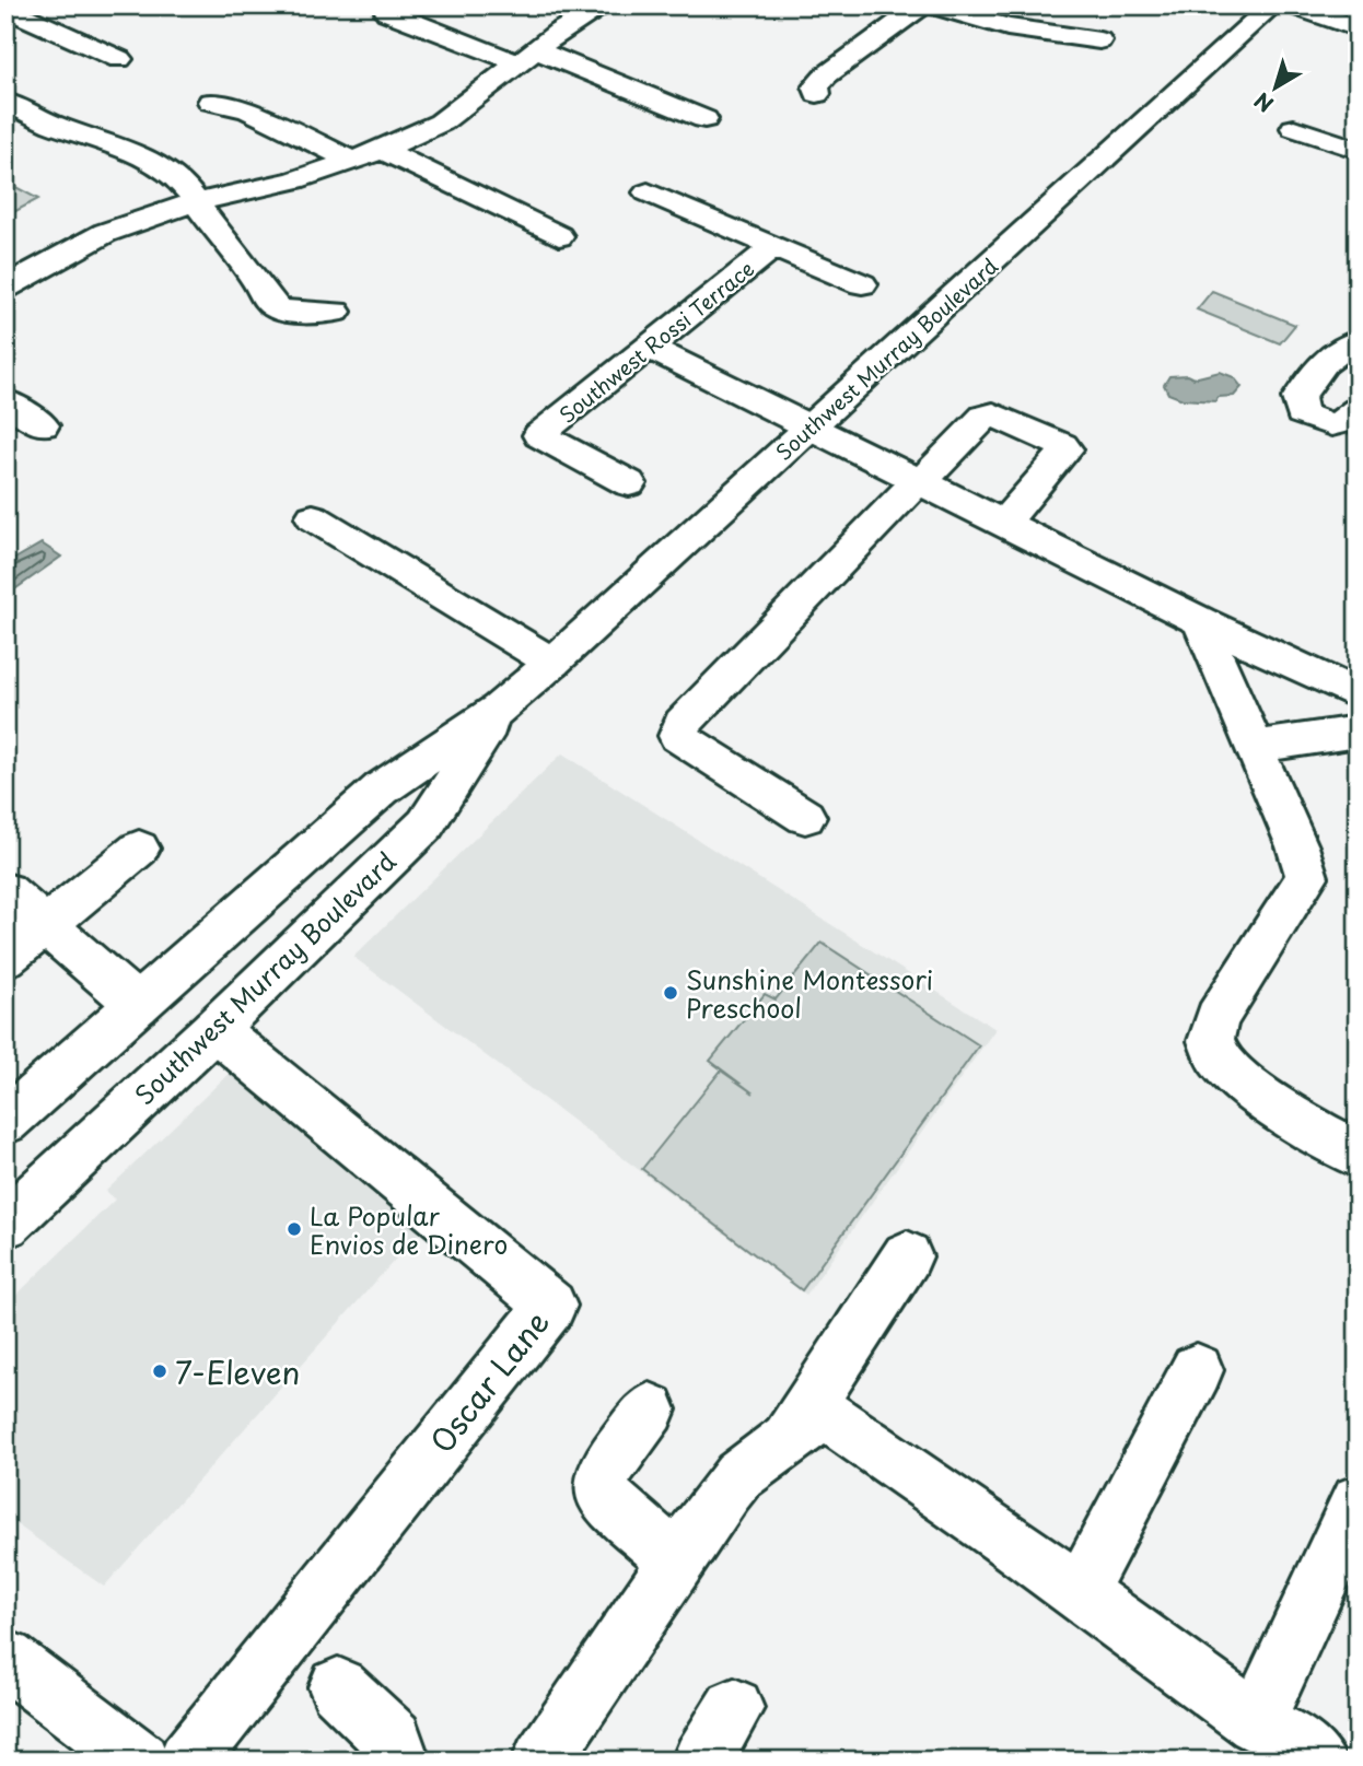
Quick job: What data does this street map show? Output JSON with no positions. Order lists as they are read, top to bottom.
{
  "streets": {
    "main road": ["Southwest Rossi Terrace", "Southwest Murray Boulevard", "Oscar Lane"]
  },
  "crossings": [
    ["Southwest Murray Boulevard", "Oscar Lane"]
  ],
  "places": ["Sunshine Montessori Preschool", "La Popular Envios de Dinero", "7-Eleven"],
  "north": "bottom left"
}
